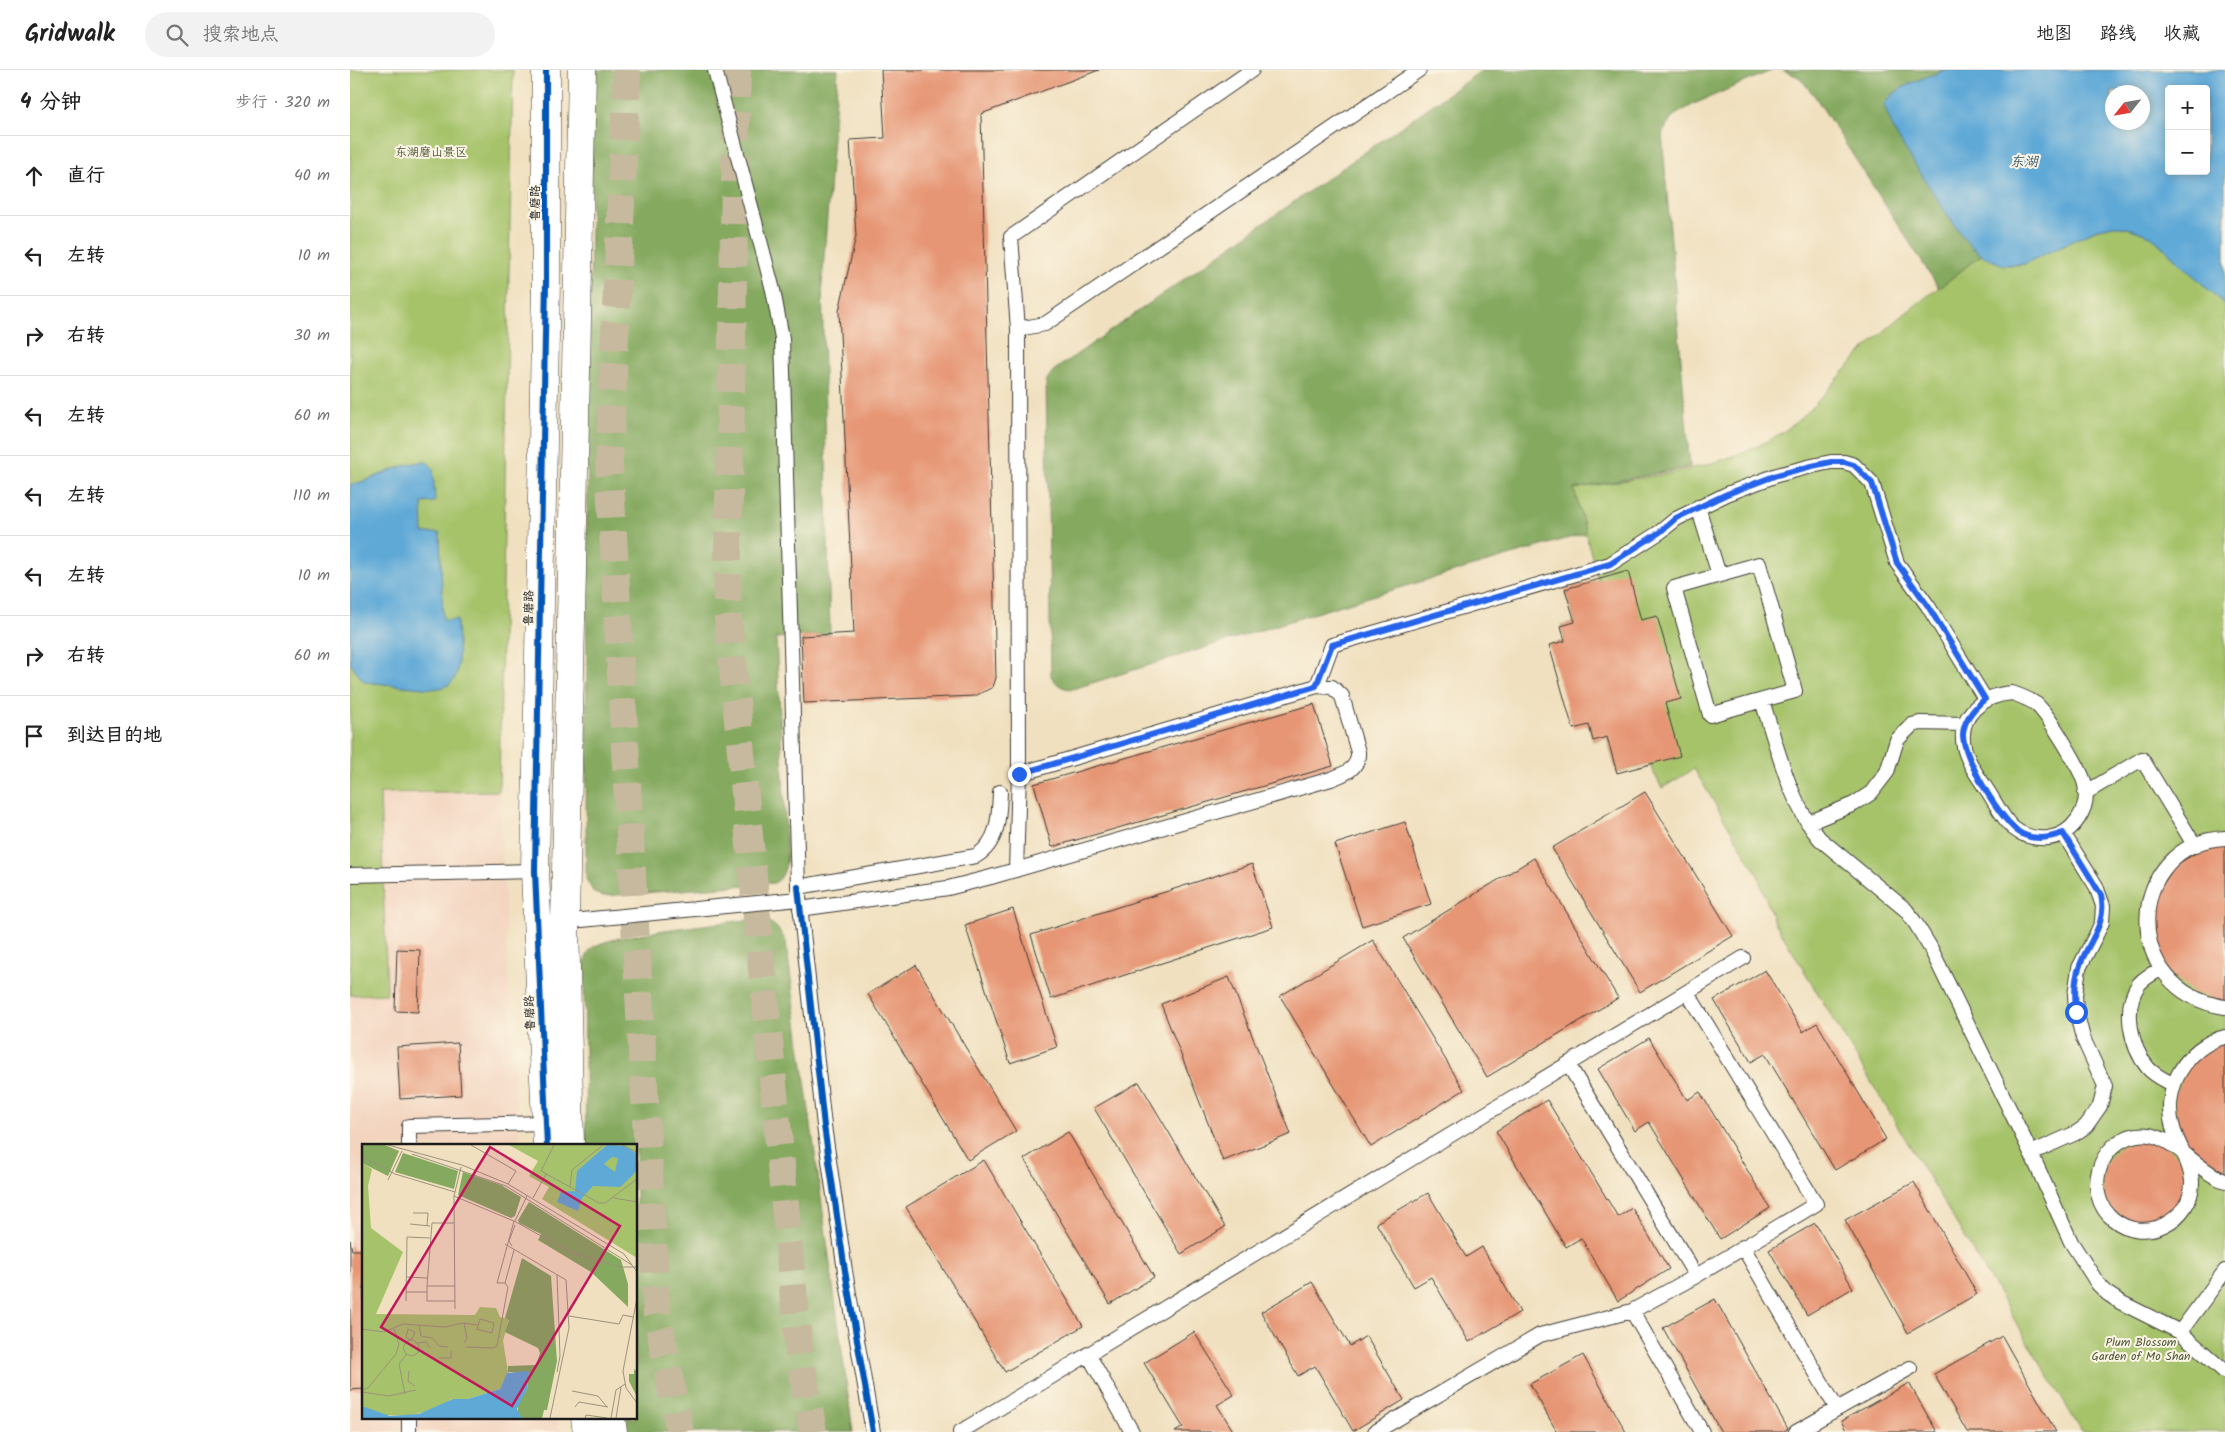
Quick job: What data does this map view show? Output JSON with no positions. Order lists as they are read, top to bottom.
{
  "streets": {
    "street": ["鲁磨路"]
  },
  "water": ["东湖"],
  "parks": ["东湖磨山景区", "Plum Blossom Garden of Mo Shan"],
  "north": "bottom left",
  "page": {
    "header": "Gridwalk",
    "search": "搜索地点",
    "nav": ["地图", "路线", "收藏"],
    "heading": ["4 分钟", "步行 · 320 m"],
    "map_buttons": ["+", "−"],
    "list": [
      ["直行", "40 m"],
      ["左转", "10 m"],
      ["右转", "30 m"],
      ["左转", "60 m"],
      ["左转", "110 m"],
      ["左转", "10 m"],
      ["右转", "60 m"],
      "到达目的地"
    ]
  }
}
